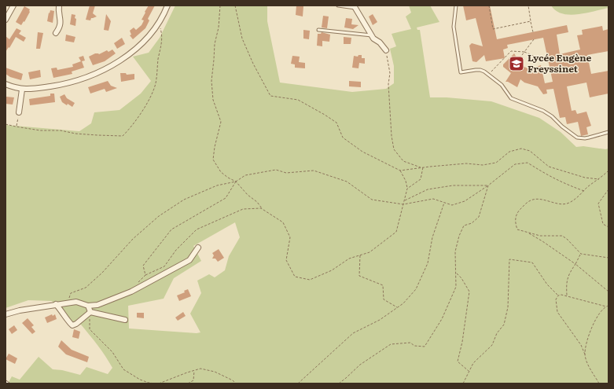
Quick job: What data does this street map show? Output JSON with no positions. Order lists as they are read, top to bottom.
{
  "places": {
    "school or university": ["Lycée Eugène Freyssinet"]
  }
}
